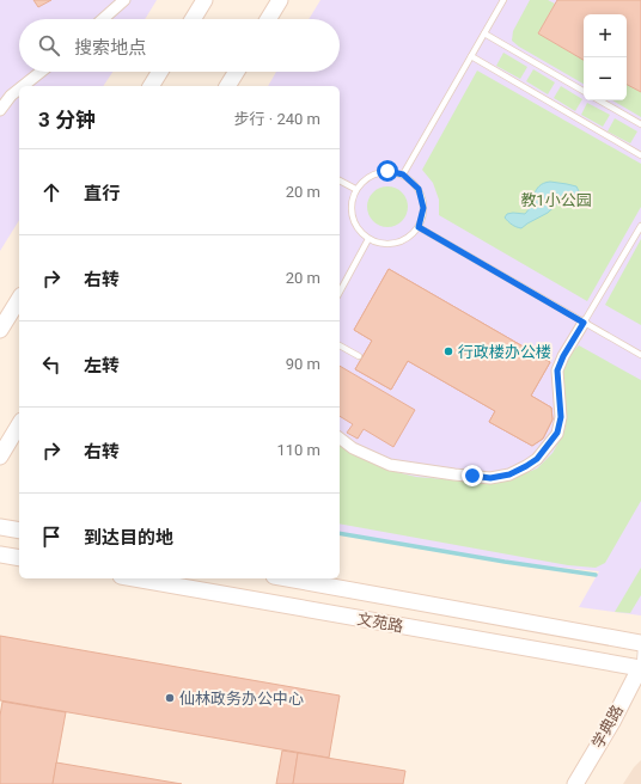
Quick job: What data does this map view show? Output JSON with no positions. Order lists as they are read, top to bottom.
{
  "streets": {
    "main road": ["文苑路", "学典路"]
  },
  "crossings": [
    ["文苑路", "学典路"]
  ],
  "parks": ["教1小公园"],
  "places": ["行政楼办公楼", "仙林政务办公中心"],
  "page": {
    "map_buttons": ["+", "−"],
    "search": "搜索地点",
    "heading": ["3 分钟", "步行 · 240 m"],
    "list": [
      ["直行", "20 m"],
      ["右转", "20 m"],
      ["左转", "90 m"],
      ["右转", "110 m"],
      "到达目的地"
    ]
  }
}
